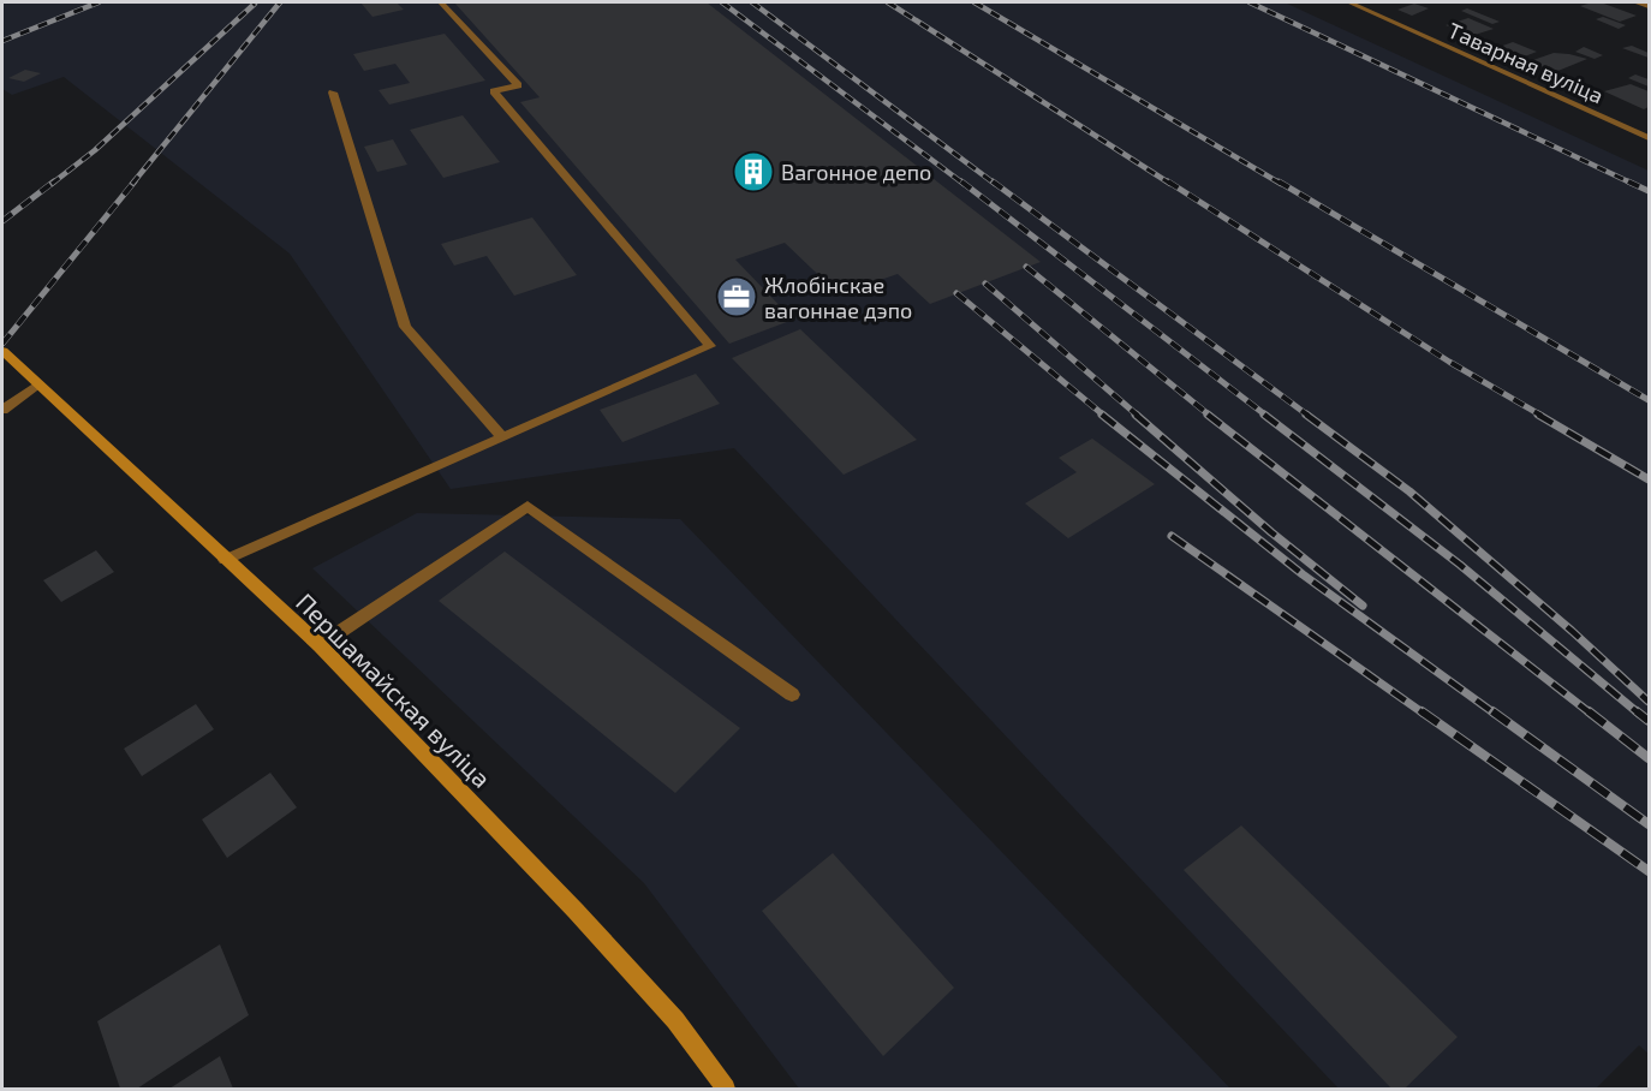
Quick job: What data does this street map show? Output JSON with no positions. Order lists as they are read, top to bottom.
{
  "streets": {
    "street": ["Таварная вуліца", "Першамайская вуліца"]
  },
  "places": {
    "building": ["Вагонное депо"],
    "office": ["Жлобінскае вагоннае дэпо"]
  }
}
